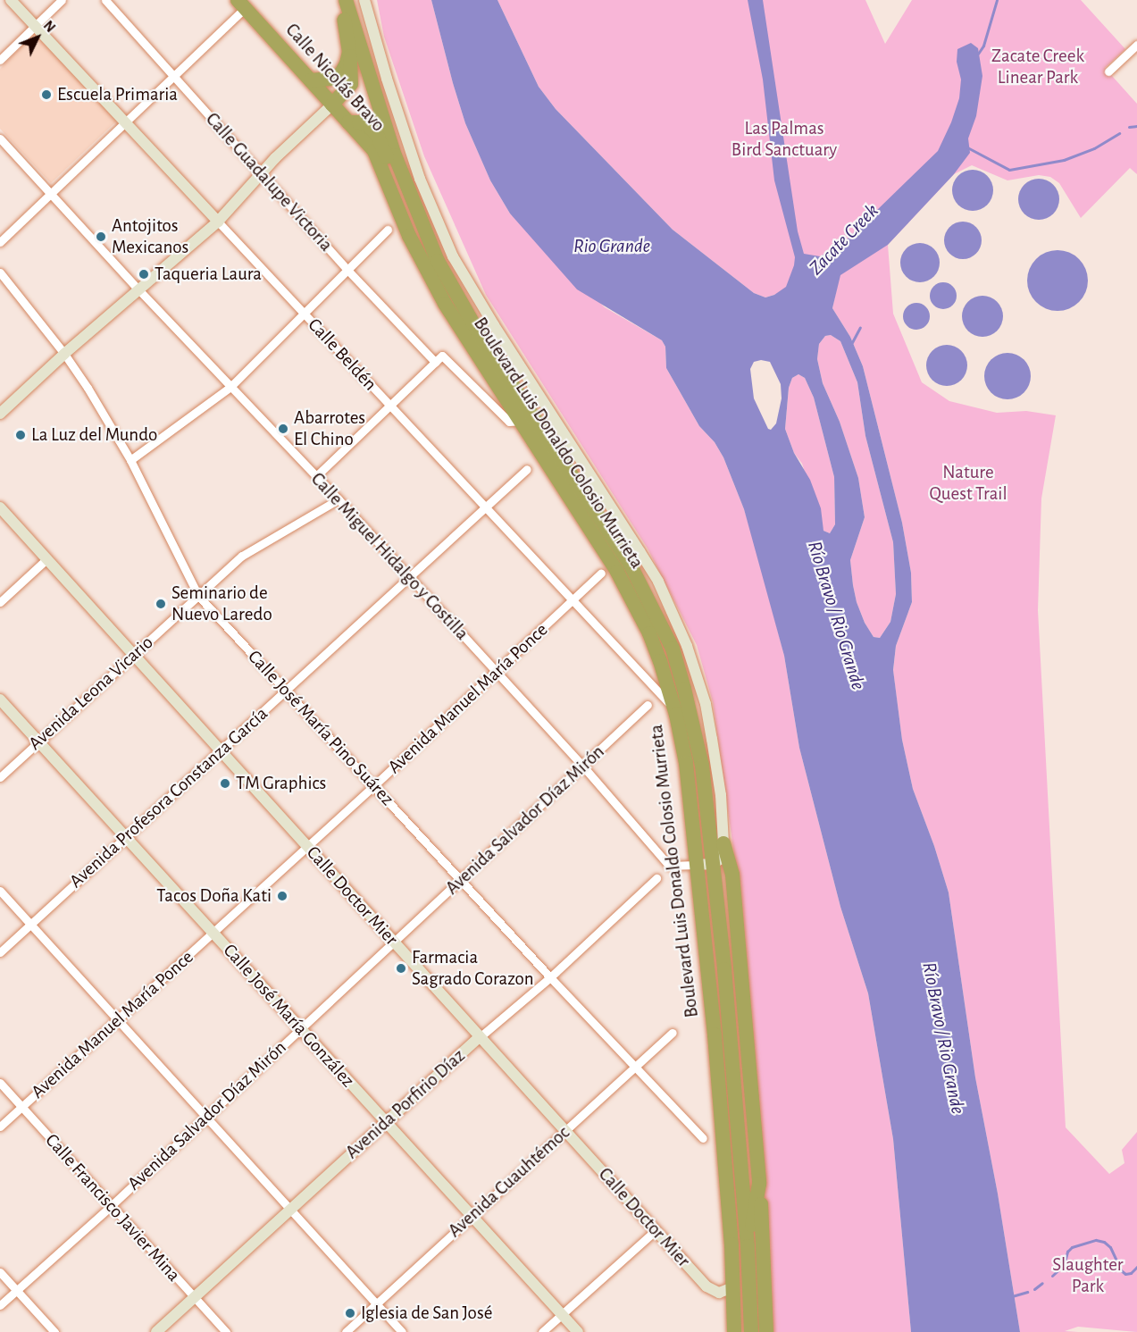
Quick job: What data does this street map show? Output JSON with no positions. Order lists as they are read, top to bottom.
{
  "streets": {
    "highway": ["Calle Nicolás Bravo", "Boulevard Luis Donaldo Colosio Murrieta"],
    "street": [
      "Calle Guadalupe Victoria",
      "Calle Beldén",
      "Calle Miguel Hidalgo y Costilla",
      "Avenida Leona Vicario",
      "Avenida Manuel María Ponce",
      "Calle José María Pino Suárez",
      "Avenida Profesora Constanza García",
      "Avenida Salvador Díaz Mirón",
      "Calle Doctor Mier",
      "Calle José María González",
      "Avenida Porfirio Díaz",
      "Avenida Cuauhtémoc",
      "Calle Francisco Javier Mina"
    ]
  },
  "crossings": [
    ["Calle Nicolás Bravo", "Boulevard Luis Donaldo Colosio Murrieta"],
    ["Calle Beldén", "Boulevard Luis Donaldo Colosio Murrieta"],
    ["Calle Beldén", "Avenida Manuel María Ponce"],
    ["Calle Beldén", "Avenida Profesora Constanza García"],
    ["Boulevard Luis Donaldo Colosio Murrieta", "Calle Miguel Hidalgo y Costilla"],
    ["Boulevard Luis Donaldo Colosio Murrieta", "Calle Doctor Mier"],
    ["Calle Miguel Hidalgo y Costilla", "Avenida Leona Vicario"],
    ["Calle Miguel Hidalgo y Costilla", "Avenida Manuel María Ponce"],
    ["Calle Miguel Hidalgo y Costilla", "Avenida Profesora Constanza García"],
    ["Calle Miguel Hidalgo y Costilla", "Avenida Salvador Díaz Mirón"],
    ["Avenida Leona Vicario", "Calle José María Pino Suárez"],
    ["Avenida Leona Vicario", "Calle Doctor Mier"],
    ["Avenida Leona Vicario", "Calle José María González"],
    ["Avenida Manuel María Ponce", "Calle José María Pino Suárez"],
    ["Avenida Manuel María Ponce", "Calle Doctor Mier"],
    ["Avenida Manuel María Ponce", "Calle José María González"],
    ["Avenida Manuel María Ponce", "Calle Francisco Javier Mina"],
    ["Calle José María Pino Suárez", "Avenida Profesora Constanza García"],
    ["Calle José María Pino Suárez", "Avenida Salvador Díaz Mirón"],
    ["Calle José María Pino Suárez", "Avenida Porfirio Díaz"],
    ["Calle José María Pino Suárez", "Avenida Cuauhtémoc"],
    ["Avenida Profesora Constanza García", "Calle Doctor Mier"],
    ["Avenida Profesora Constanza García", "Calle José María González"],
    ["Avenida Salvador Díaz Mirón", "Calle Doctor Mier"],
    ["Avenida Salvador Díaz Mirón", "Calle José María González"],
    ["Avenida Salvador Díaz Mirón", "Calle Francisco Javier Mina"],
    ["Calle Doctor Mier", "Avenida Porfirio Díaz"],
    ["Calle Doctor Mier", "Avenida Cuauhtémoc"],
    ["Calle José María González", "Avenida Porfirio Díaz"],
    ["Calle José María González", "Avenida Cuauhtémoc"],
    ["Avenida Porfirio Díaz", "Calle Francisco Javier Mina"]
  ],
  "water": ["Zacate Creek", "Rio Grande", "Río Bravo / Rio Grande"],
  "parks": [
    "Zacate Creek Linear Park",
    "Las Palmas Bird Sanctuary",
    "Nature Quest Trail",
    "Slaughter Park"
  ],
  "places": [
    "Escuela Primaria",
    "Antojitos Mexicanos",
    "Taqueria Laura",
    "Abarrotes El Chino",
    "La Luz del Mundo",
    "Seminario de Nuevo Laredo",
    "TM Graphics",
    "Tacos Doña Kati",
    "Farmacia Sagrado Corazon",
    "Iglesia de San José"
  ],
  "north": "top right"
}
